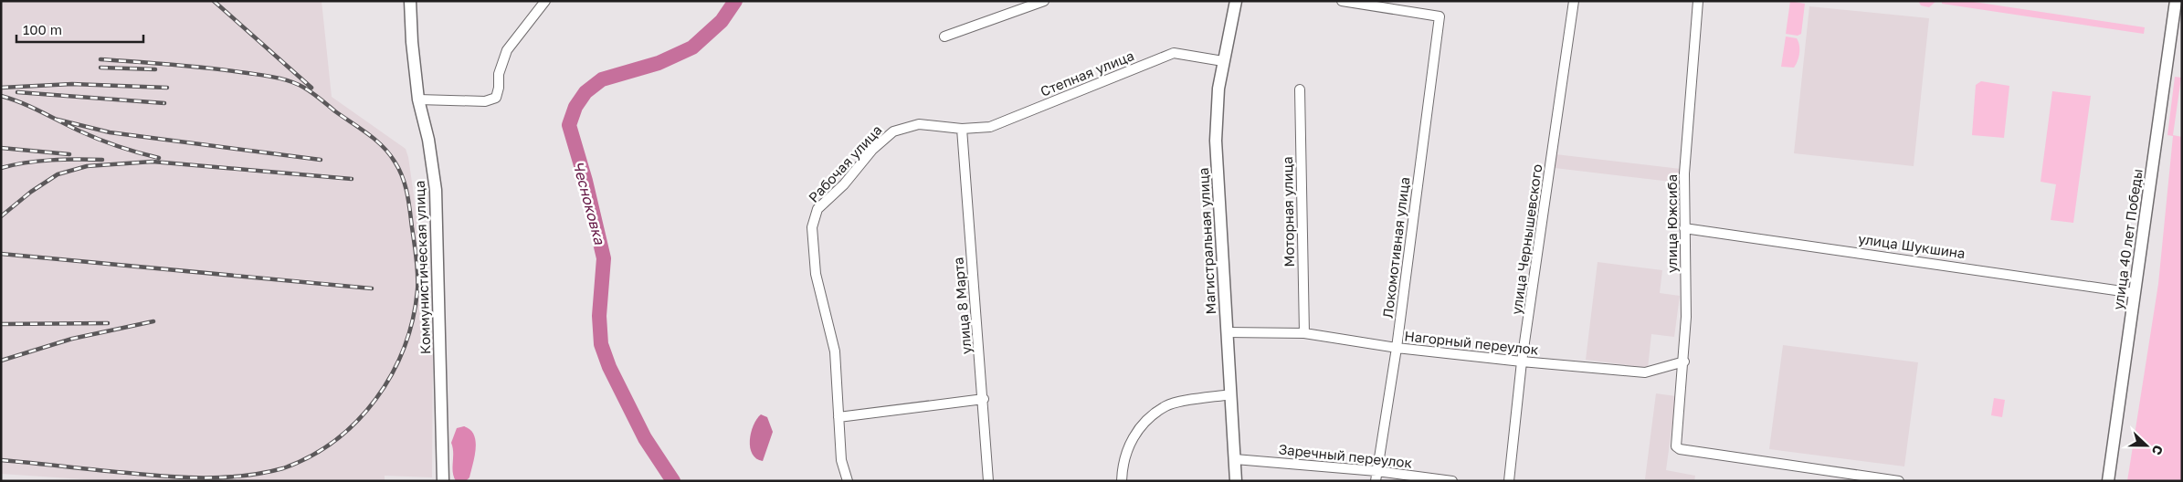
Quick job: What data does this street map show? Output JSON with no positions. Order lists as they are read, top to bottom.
{
  "streets": {
    "street": [
      "Степная улица",
      "Рабочая улица",
      "Моторная улица",
      "улица Южсиба",
      "улица Чернышевского",
      "улица 40 лет Победы",
      "Магистральная улица",
      "улица Шукшина",
      "Локомотивная улица",
      "Коммунистическая улица",
      "улица 8 Марта",
      "Нагорный переулок",
      "Заречный переулок"
    ]
  },
  "crossings": [
    ["Степная улица", "Рабочая улица"],
    ["Степная улица", "Магистральная улица"],
    ["Степная улица", "улица 8 Марта"],
    ["Рабочая улица", "улица 8 Марта"],
    ["Моторная улица", "Нагорный переулок"],
    ["улица Южсиба", "улица Шукшина"],
    ["улица Южсиба", "Нагорный переулок"],
    ["улица Чернышевского", "Нагорный переулок"],
    ["улица 40 лет Победы", "улица Шукшина"],
    ["Магистральная улица", "Нагорный переулок"],
    ["Магистральная улица", "Заречный переулок"],
    ["Локомотивная улица", "Нагорный переулок"],
    ["Локомотивная улица", "Заречный переулок"]
  ],
  "water": ["Чесноковка"],
  "scale_bar": "100 m",
  "north": "right"
}
